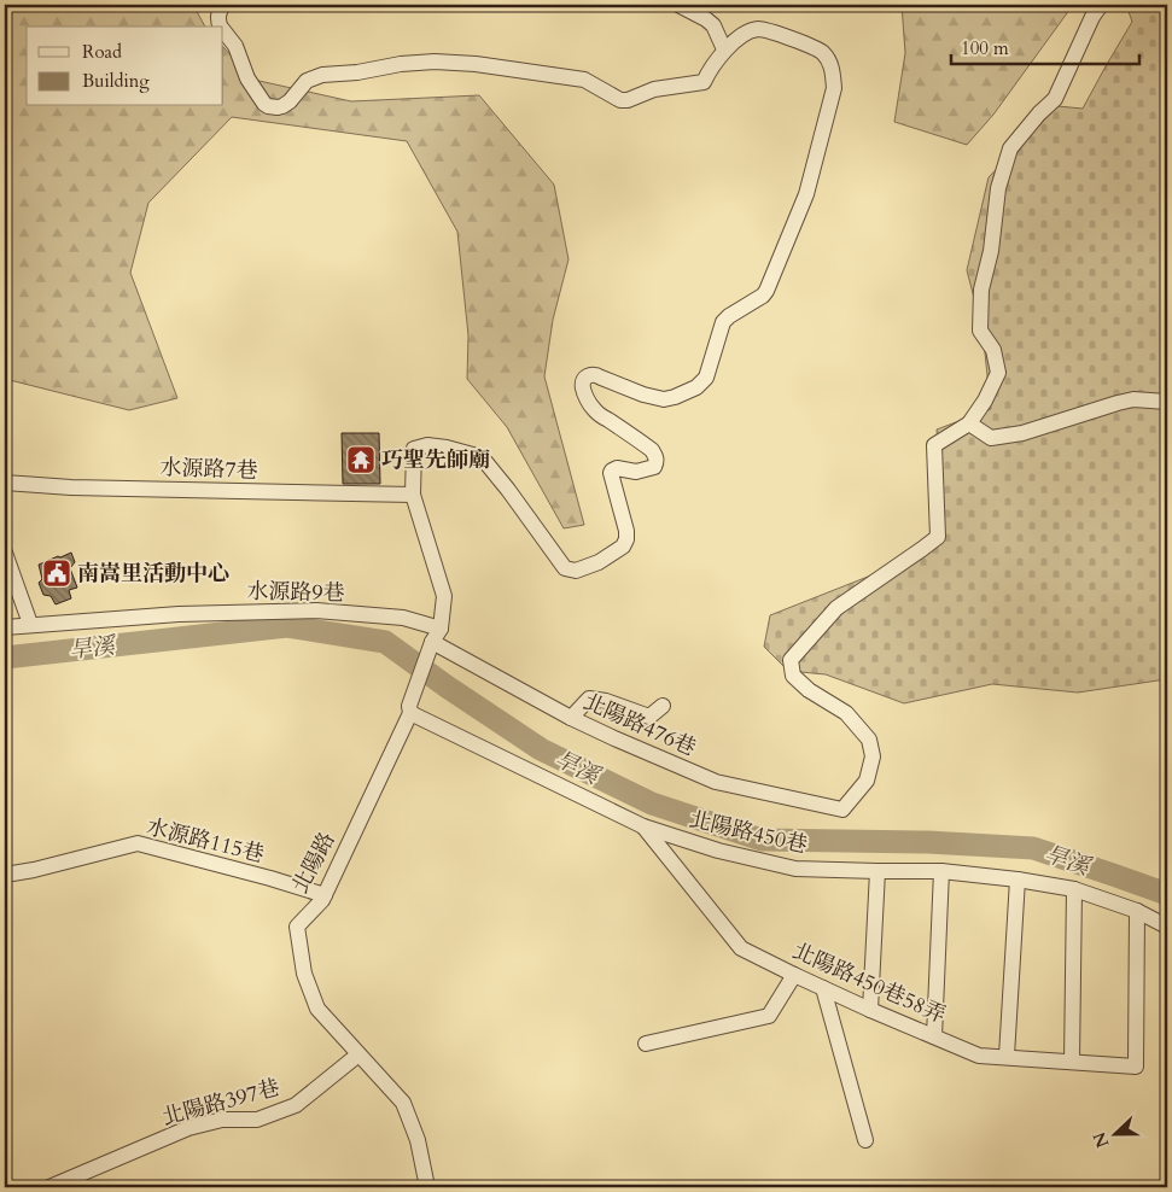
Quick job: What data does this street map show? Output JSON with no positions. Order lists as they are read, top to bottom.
{
  "streets": {
    "street": [
      "水源路7巷",
      "水源路9巷",
      "北陽路476巷",
      "北陽路450巷",
      "水源路115巷",
      "北陽路",
      "北陽路450巷58弄",
      "北陽路397巷"
    ]
  },
  "crossings": [
    ["水源路9巷", "北陽路476巷"],
    ["水源路9巷", "北陽路"],
    ["北陽路476巷", "北陽路"],
    ["北陽路450巷", "北陽路"],
    ["北陽路450巷", "北陽路450巷58弄"],
    ["水源路115巷", "北陽路"],
    ["北陽路", "北陽路397巷"]
  ],
  "water": ["旱溪"],
  "places": {
    "temple": ["巧聖先師廟"],
    "public building": ["南嵩里活動中心"]
  },
  "legend": ["Road", "Building"],
  "scale_bar": "100 m",
  "north": "left"
}
